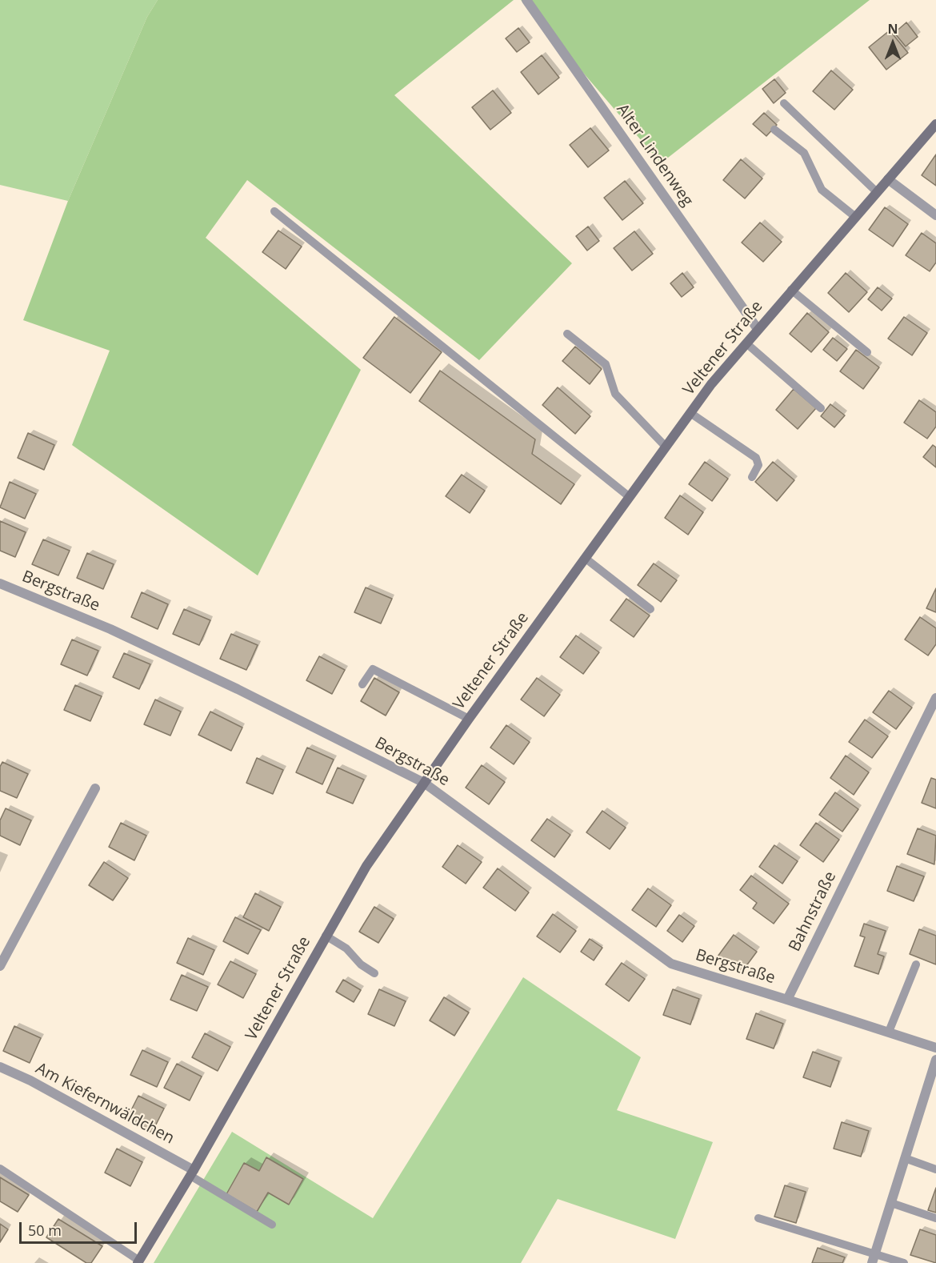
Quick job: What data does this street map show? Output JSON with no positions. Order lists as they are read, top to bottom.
{
  "streets": {
    "main road": ["Veltener Straße"],
    "street": [
      "Alter Lindenweg",
      "Bergstraße",
      "Bahnstraße",
      "Am Kiefernwäldchen"
    ]
  },
  "crossings": [
    ["Alter Lindenweg", "Veltener Straße"],
    ["Veltener Straße", "Bergstraße"],
    ["Veltener Straße", "Am Kiefernwäldchen"],
    ["Bergstraße", "Bahnstraße"]
  ],
  "scale_bar": "50 m",
  "north": "top"
}
